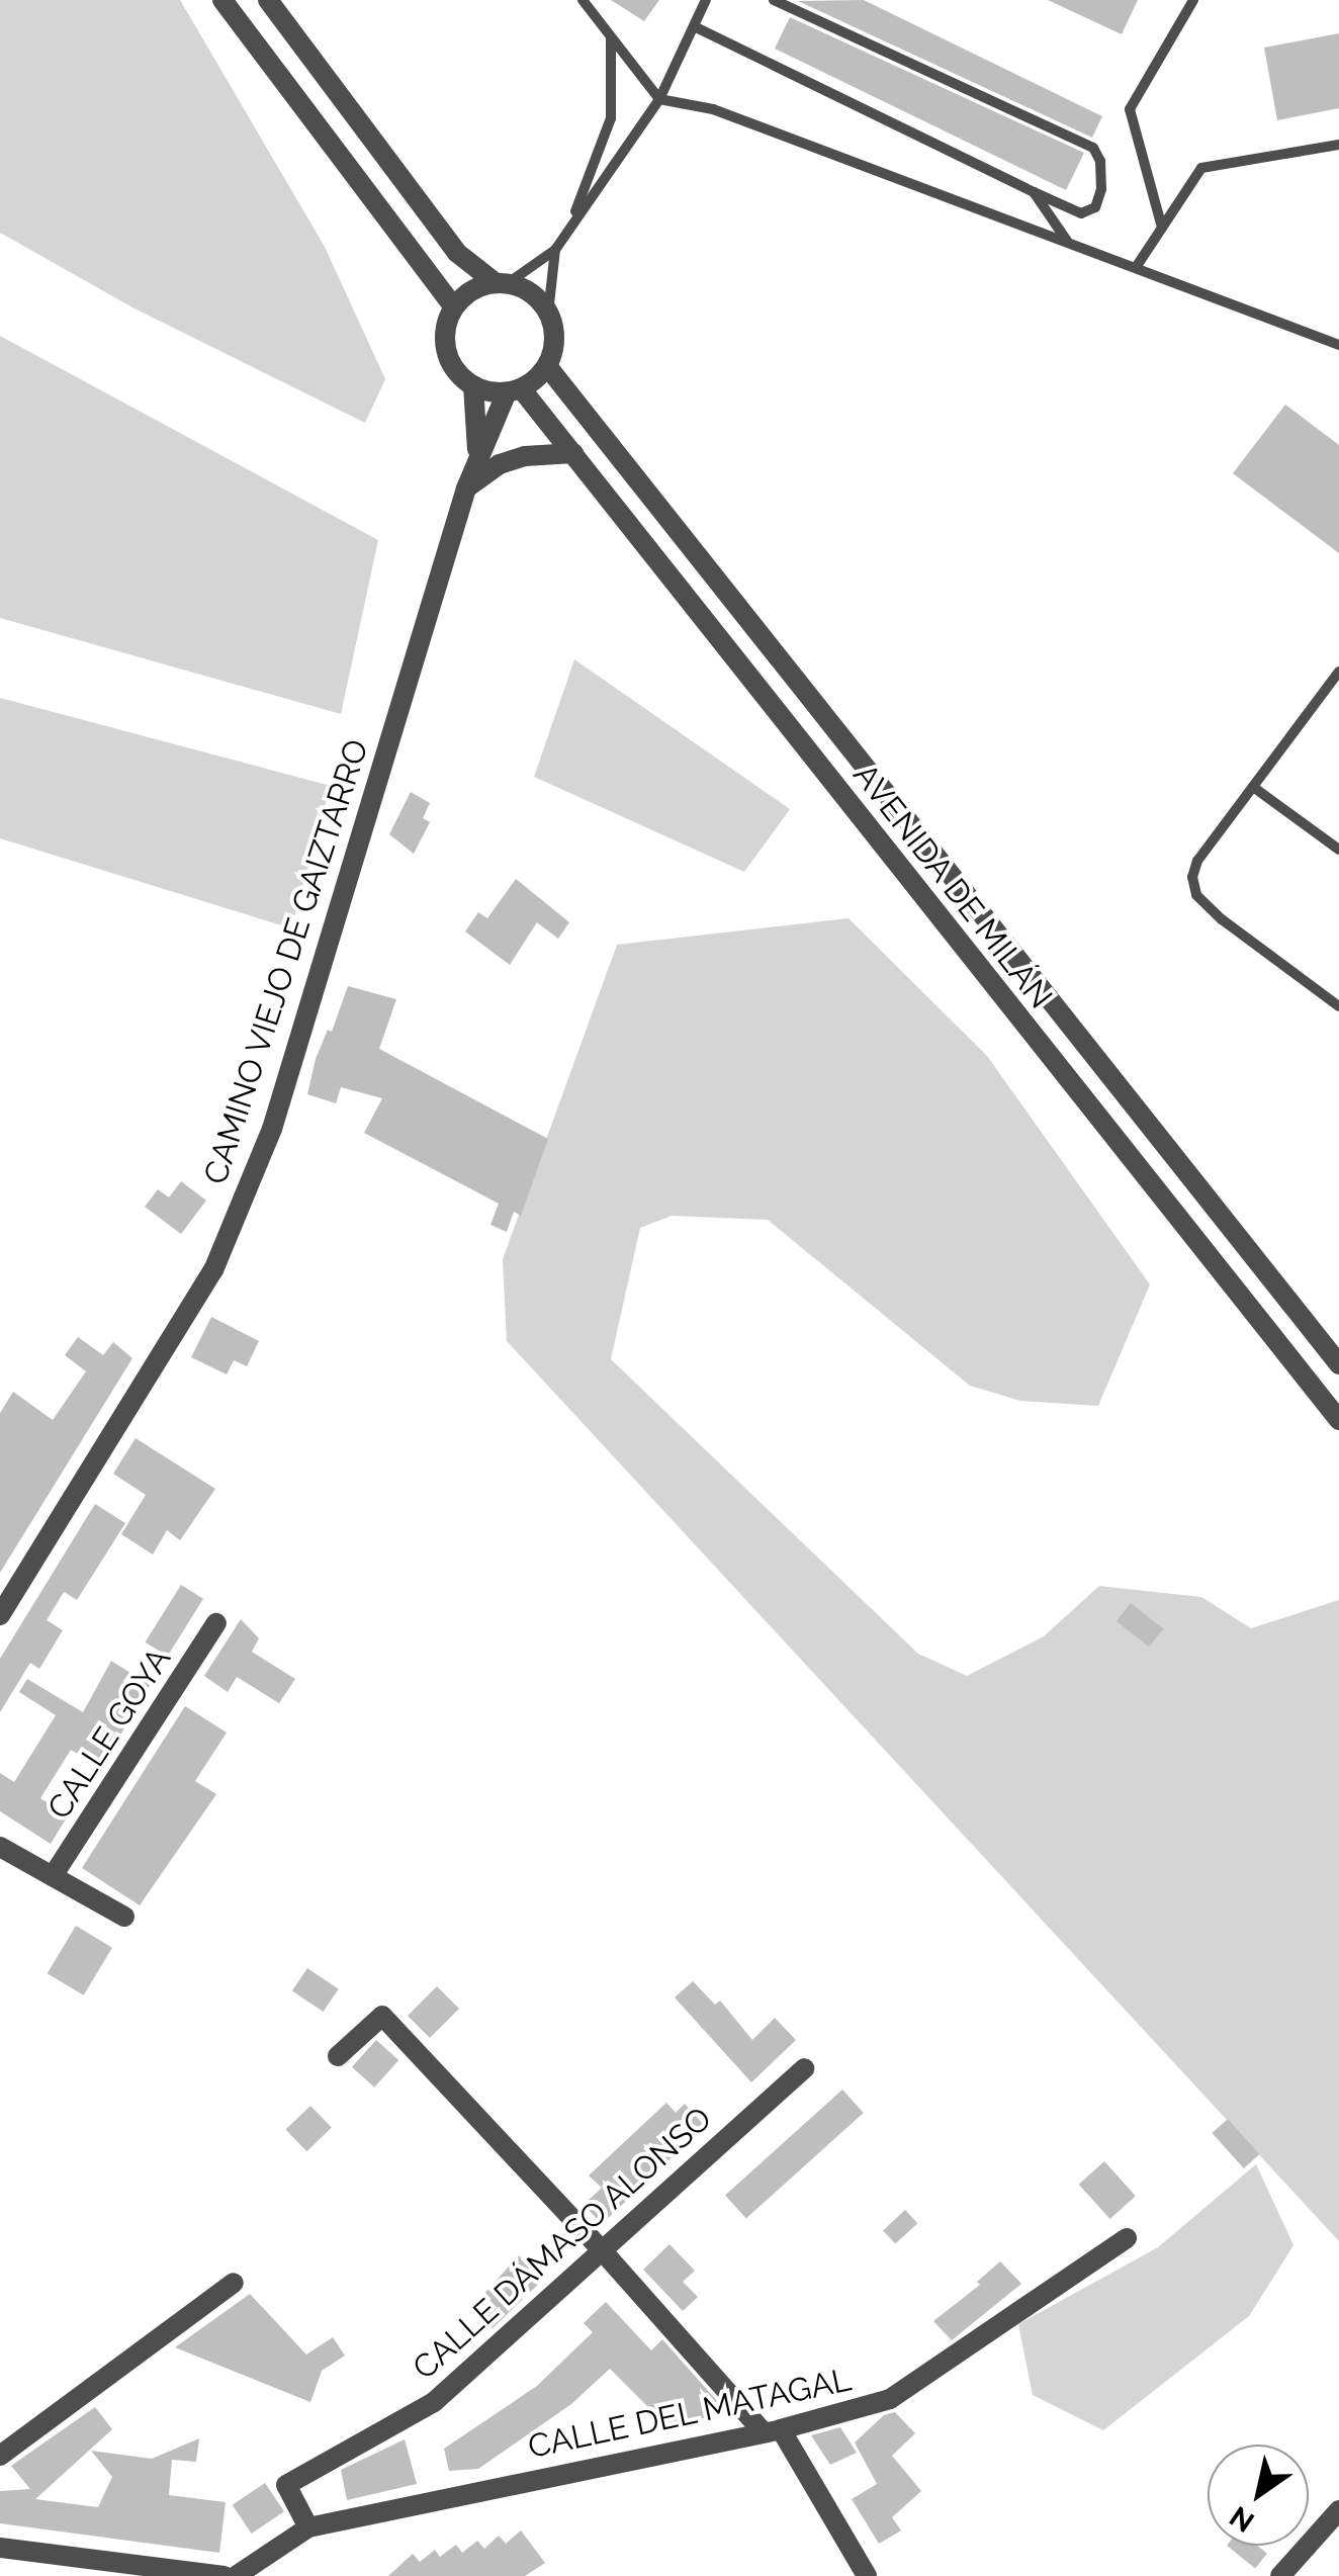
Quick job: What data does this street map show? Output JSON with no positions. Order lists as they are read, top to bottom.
{
  "streets": {
    "street": [
      "AVENIDA DE MILÁN",
      "CAMINO VIEJO DE GAIZTARRO",
      "CALLE GOYA",
      "CALLE DÁMASO ALONSO",
      "CALLE DEL MATAGAL"
    ]
  },
  "crossings": [
    ["AVENIDA DE MILÁN", "CAMINO VIEJO DE GAIZTARRO"],
    ["CALLE DÁMASO ALONSO", "CALLE DEL MATAGAL"]
  ],
  "north": "bottom left"
}
